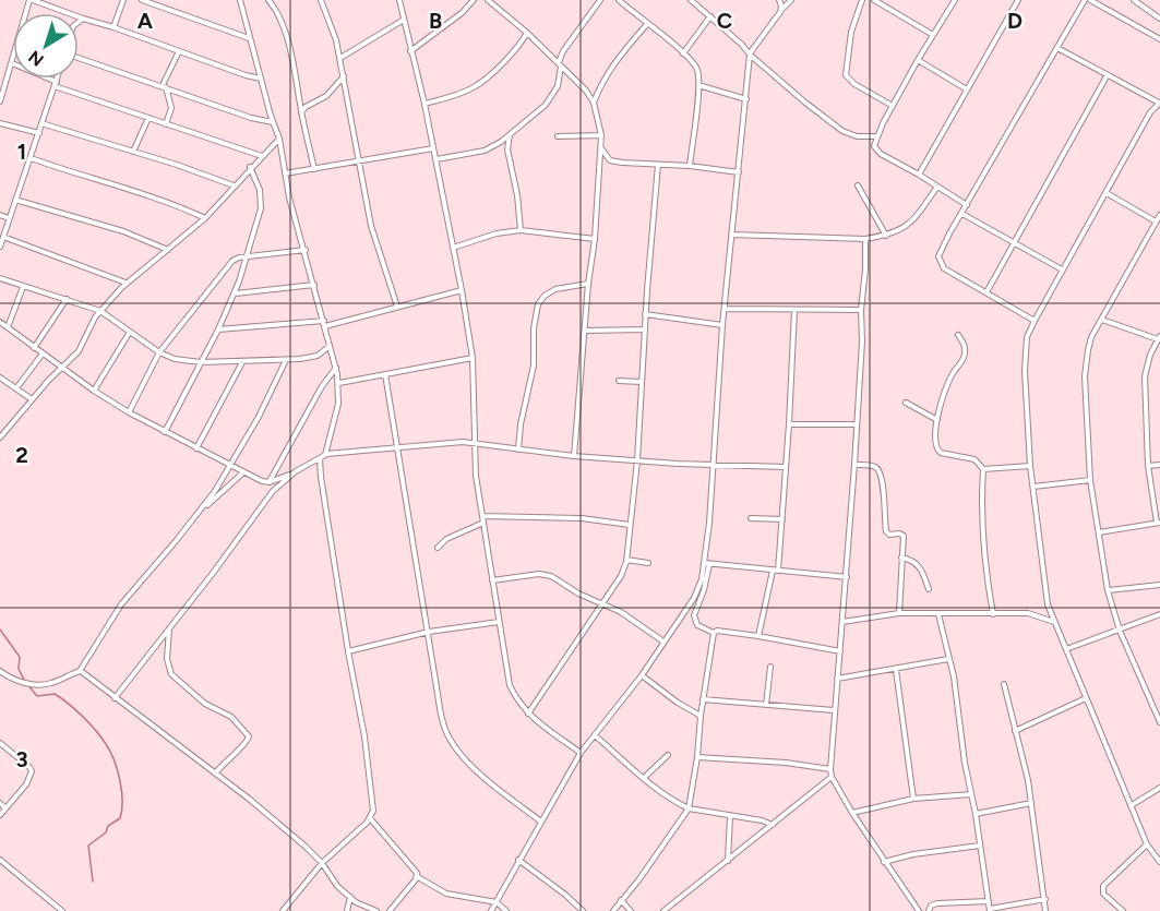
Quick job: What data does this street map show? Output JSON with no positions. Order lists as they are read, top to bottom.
{
  "north": "bottom left",
  "grid": {
    "columns": [
      "A",
      "B",
      "C",
      "D"
    ],
    "rows": ["1", "2", "3"]
  }
}
